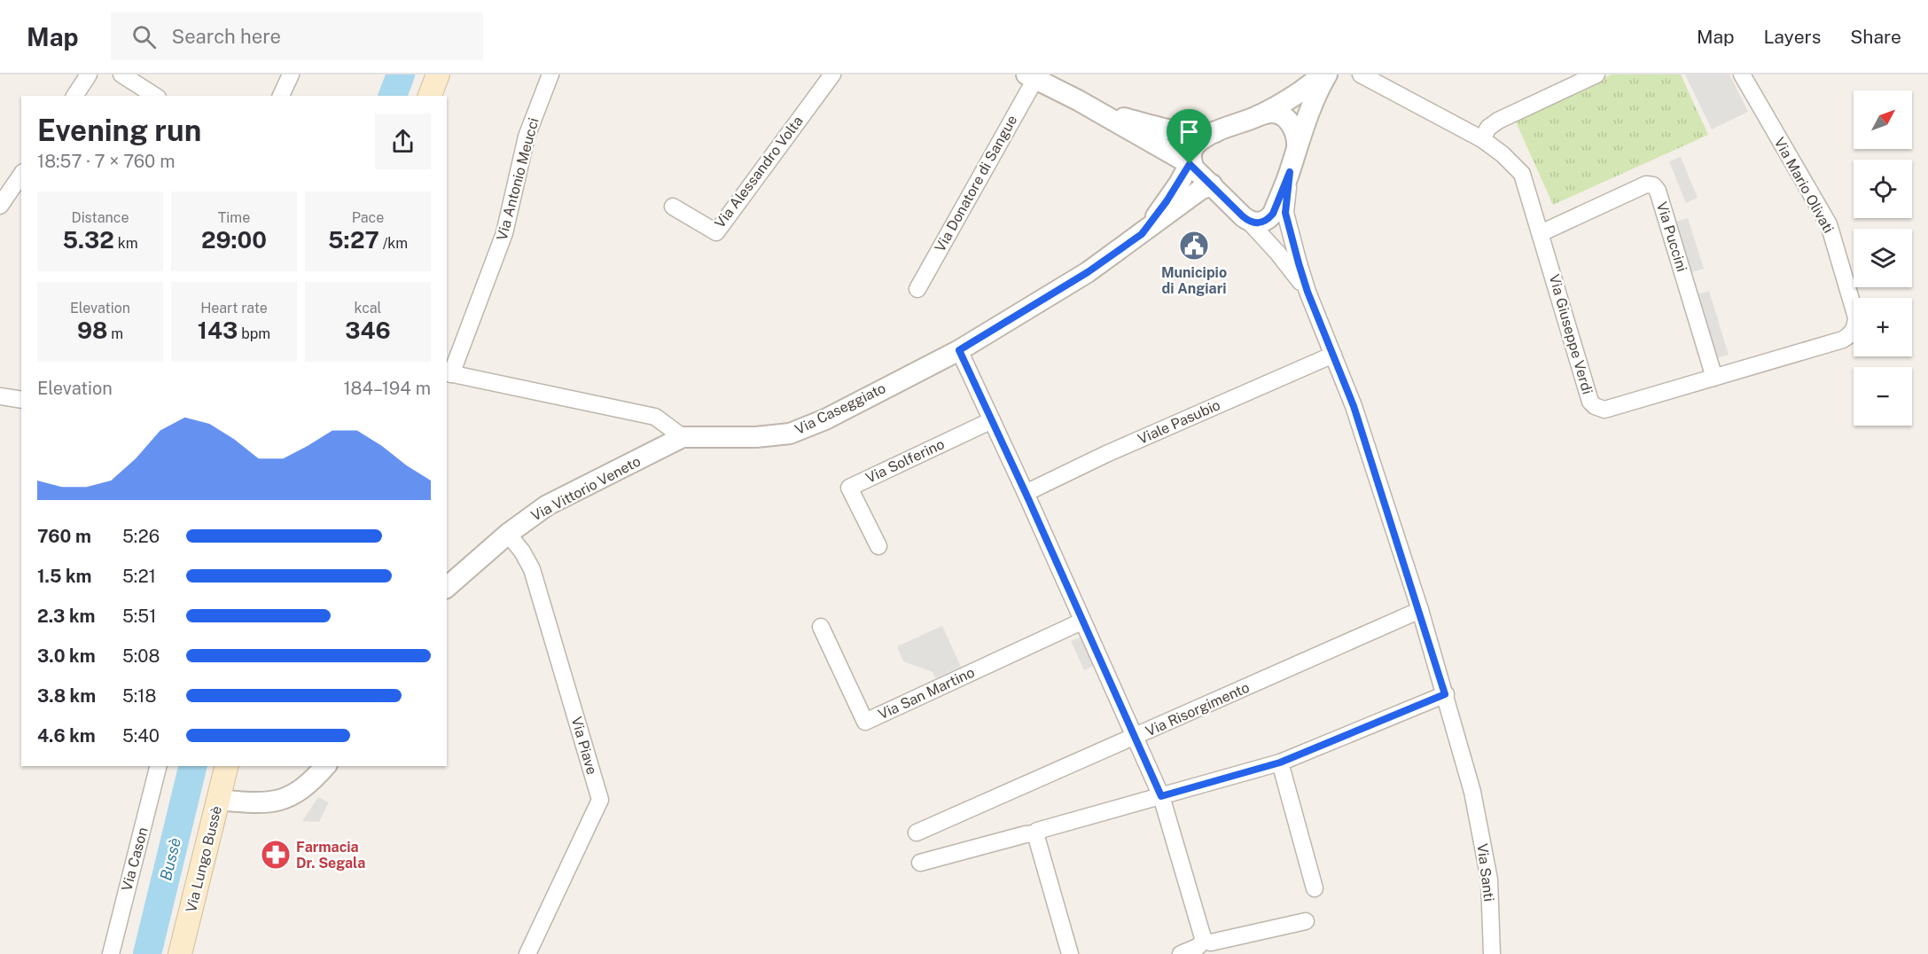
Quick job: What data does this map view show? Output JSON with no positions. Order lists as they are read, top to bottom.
{
  "streets": {
    "main road": ["Via Lungo Bussè"],
    "street": [
      "Via Alessandro Volta",
      "Via Antonio Meucci",
      "Via Donatore di Sangue",
      "Via Mario Olivati",
      "Via Puccini",
      "Via Giuseppe Verdi",
      "Via Caseggiato",
      "Viale Pasubio",
      "Via Solferino",
      "Via Vittorio Veneto",
      "Via San Martino",
      "Via Risorgimento",
      "Via Piave",
      "Via Cason",
      "Via Santi"
    ]
  },
  "crossings": [
    ["Via Mario Olivati", "Via Giuseppe Verdi"],
    ["Via Puccini", "Via Giuseppe Verdi"],
    ["Via Caseggiato", "Via Vittorio Veneto"],
    ["Viale Pasubio", "Via Santi"],
    ["Via Vittorio Veneto", "Via Piave"],
    ["Via Risorgimento", "Via Santi"]
  ],
  "water": ["Bussè"],
  "places": {
    "public building": ["Municipio di Angiari"],
    "pharmacy": ["Farmacia Dr. Segala"]
  },
  "north": "top right",
  "page": {
    "header": "Map",
    "search": "Search here",
    "nav": ["Map", "Layers", "Share"],
    "map_buttons": ["+", "−"],
    "heading": ["Evening run", "18:57 · 7 × 760 m"],
    "stats": [
      ["Distance", "5.32 km"],
      ["Time", "29:00"],
      ["Pace", "5:27 /km"],
      ["Elevation", "98 m"],
      ["Heart rate", "143 bpm"],
      ["kcal", "346"]
    ],
    "chart": ["Elevation", "184–194 m"],
    "list": [
      {
        "name": "760 m",
        "note": "5:26"
      },
      {
        "name": "1.5 km",
        "note": "5:21"
      },
      {
        "name": "2.3 km",
        "note": "5:51"
      },
      {
        "name": "3.0 km",
        "note": "5:08"
      },
      {
        "name": "3.8 km",
        "note": "5:18"
      },
      {
        "name": "4.6 km",
        "note": "5:40"
      }
    ]
  }
}
